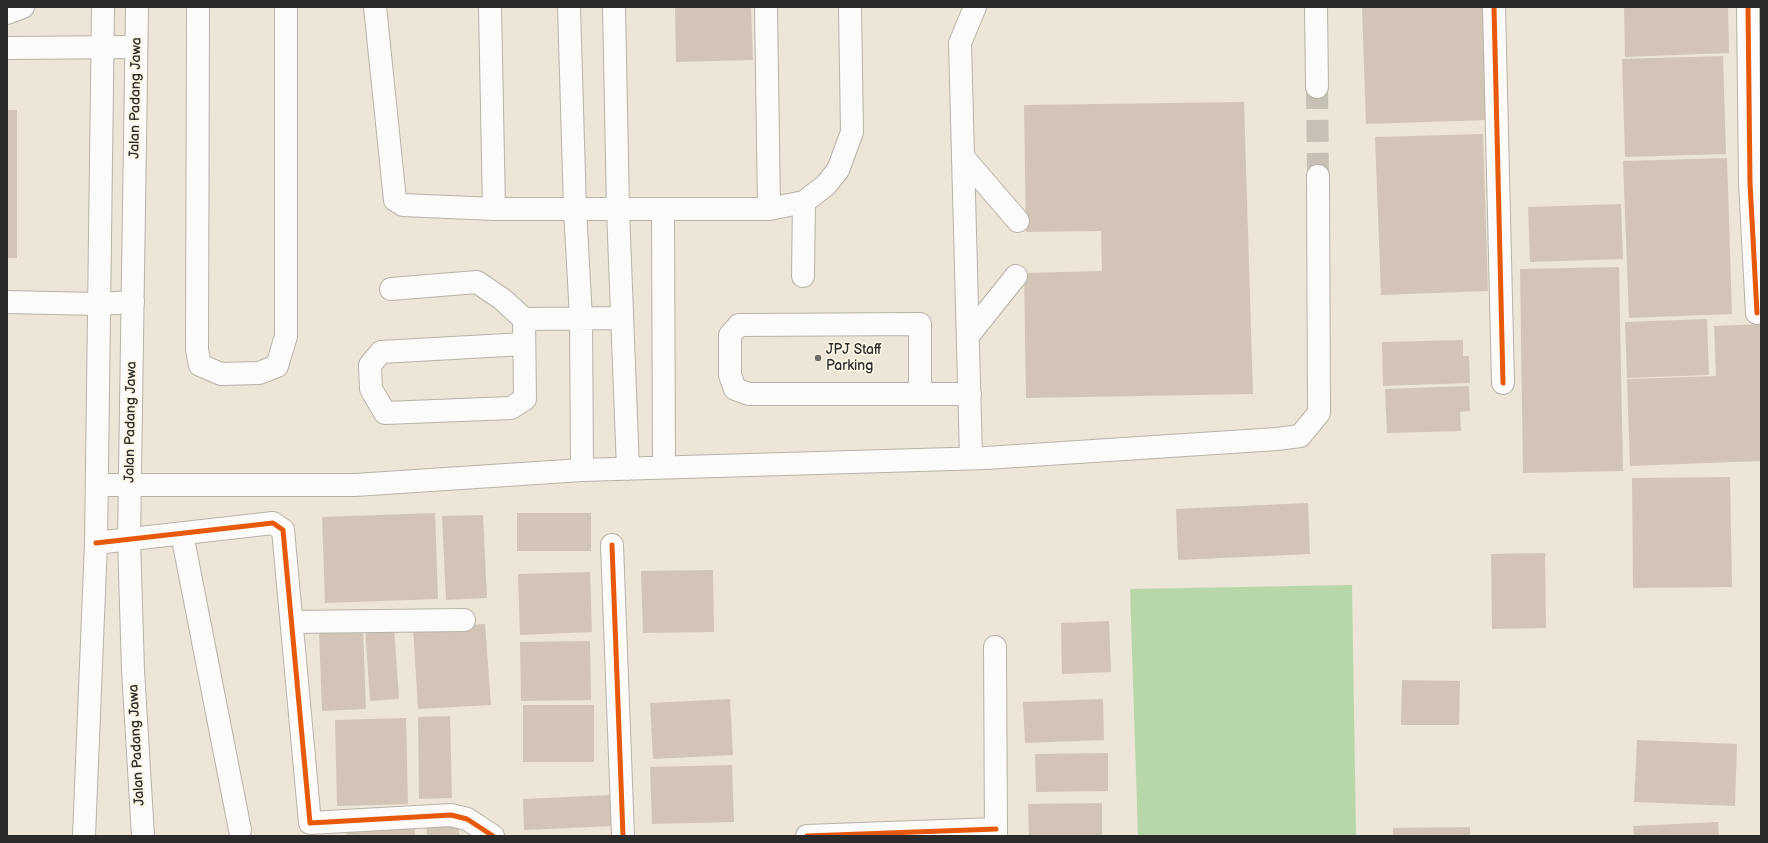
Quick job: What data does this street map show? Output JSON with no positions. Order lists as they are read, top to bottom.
{
  "streets": {
    "street": ["Jalan Padang Jawa"]
  },
  "places": ["JPJ Staff Parking"]
}
